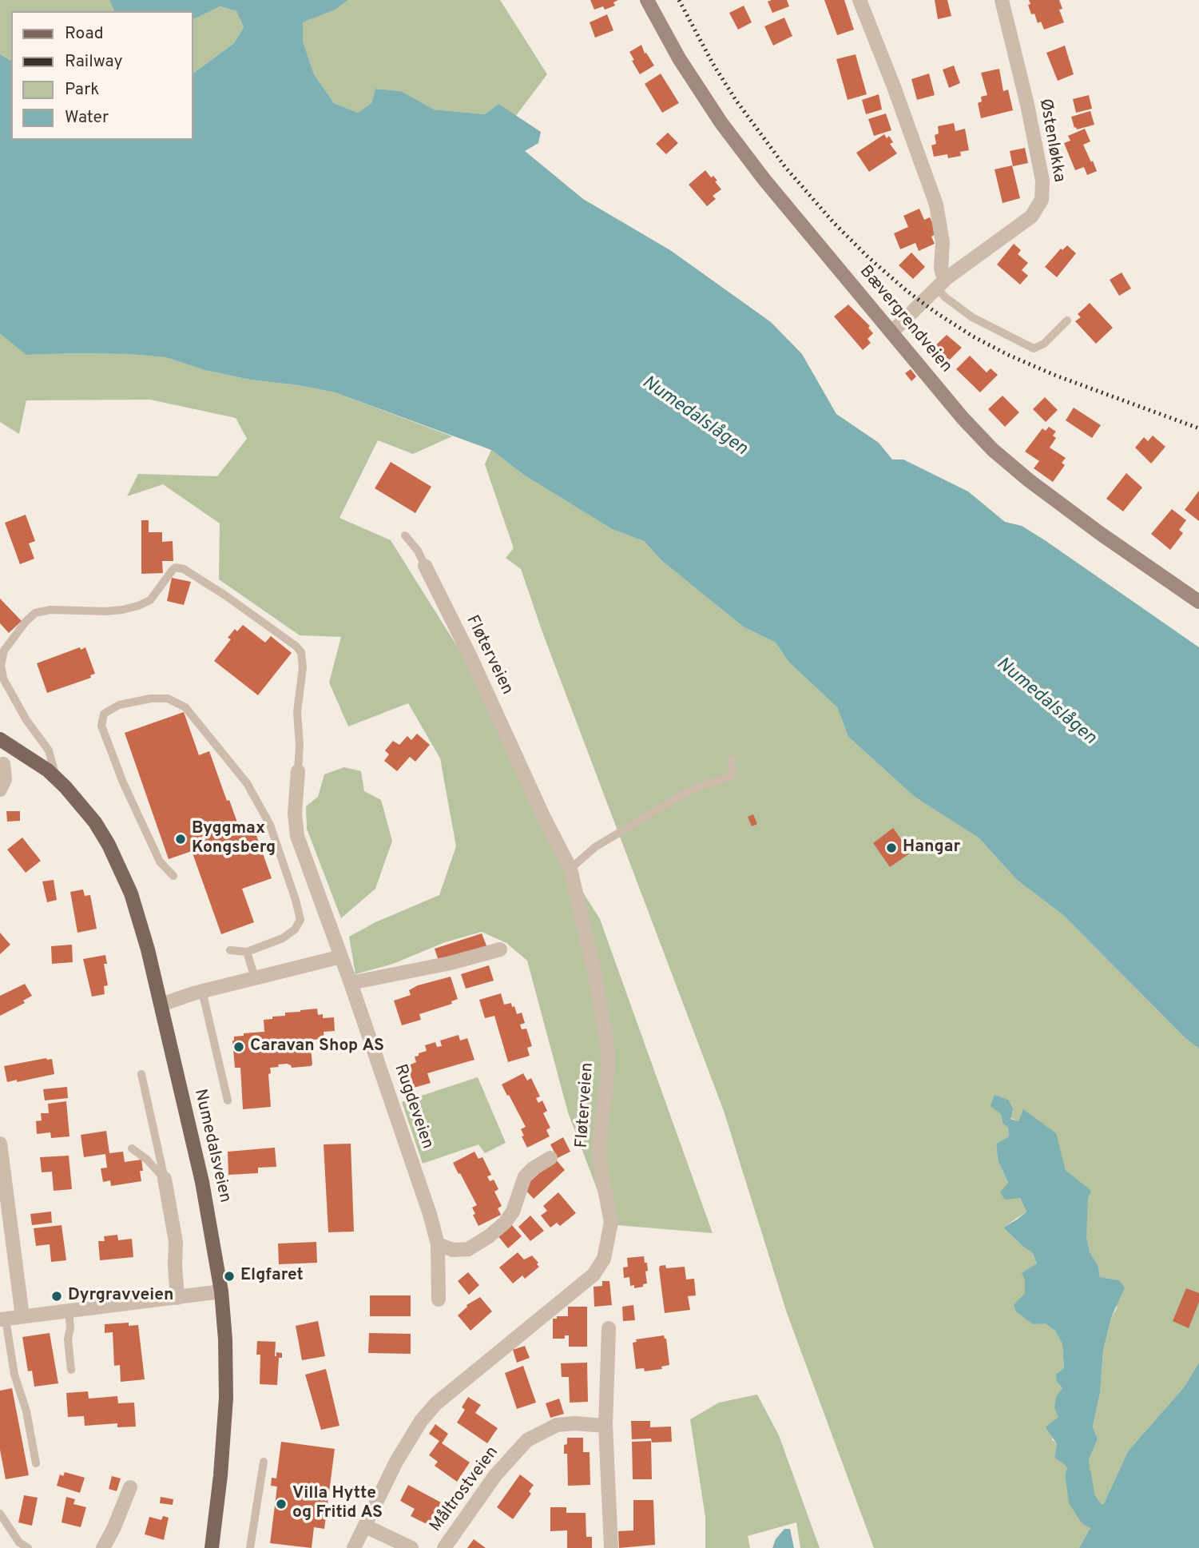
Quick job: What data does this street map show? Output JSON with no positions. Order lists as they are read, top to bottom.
{
  "streets": {
    "main road": ["Bævergrendveien", "Numedalsveien"],
    "street": [
      "Østenløkka",
      "Fløterveien",
      "Rugdeveien",
      "Måltrostveien"
    ]
  },
  "crossings": [
    ["Østenløkka", "Bævergrendveien"],
    ["Rugdeveien", "Numedalsveien"]
  ],
  "water": ["Numedalslågen"],
  "places": [
    "Byggmax Kongsberg",
    "Hangar",
    "Caravan Shop AS",
    "Elgfaret",
    "Dyrgravveien",
    "Villa Hytte og Fritid AS"
  ],
  "legend": [
    "Road",
    "Railway",
    "Park",
    "Water"
  ]
}
